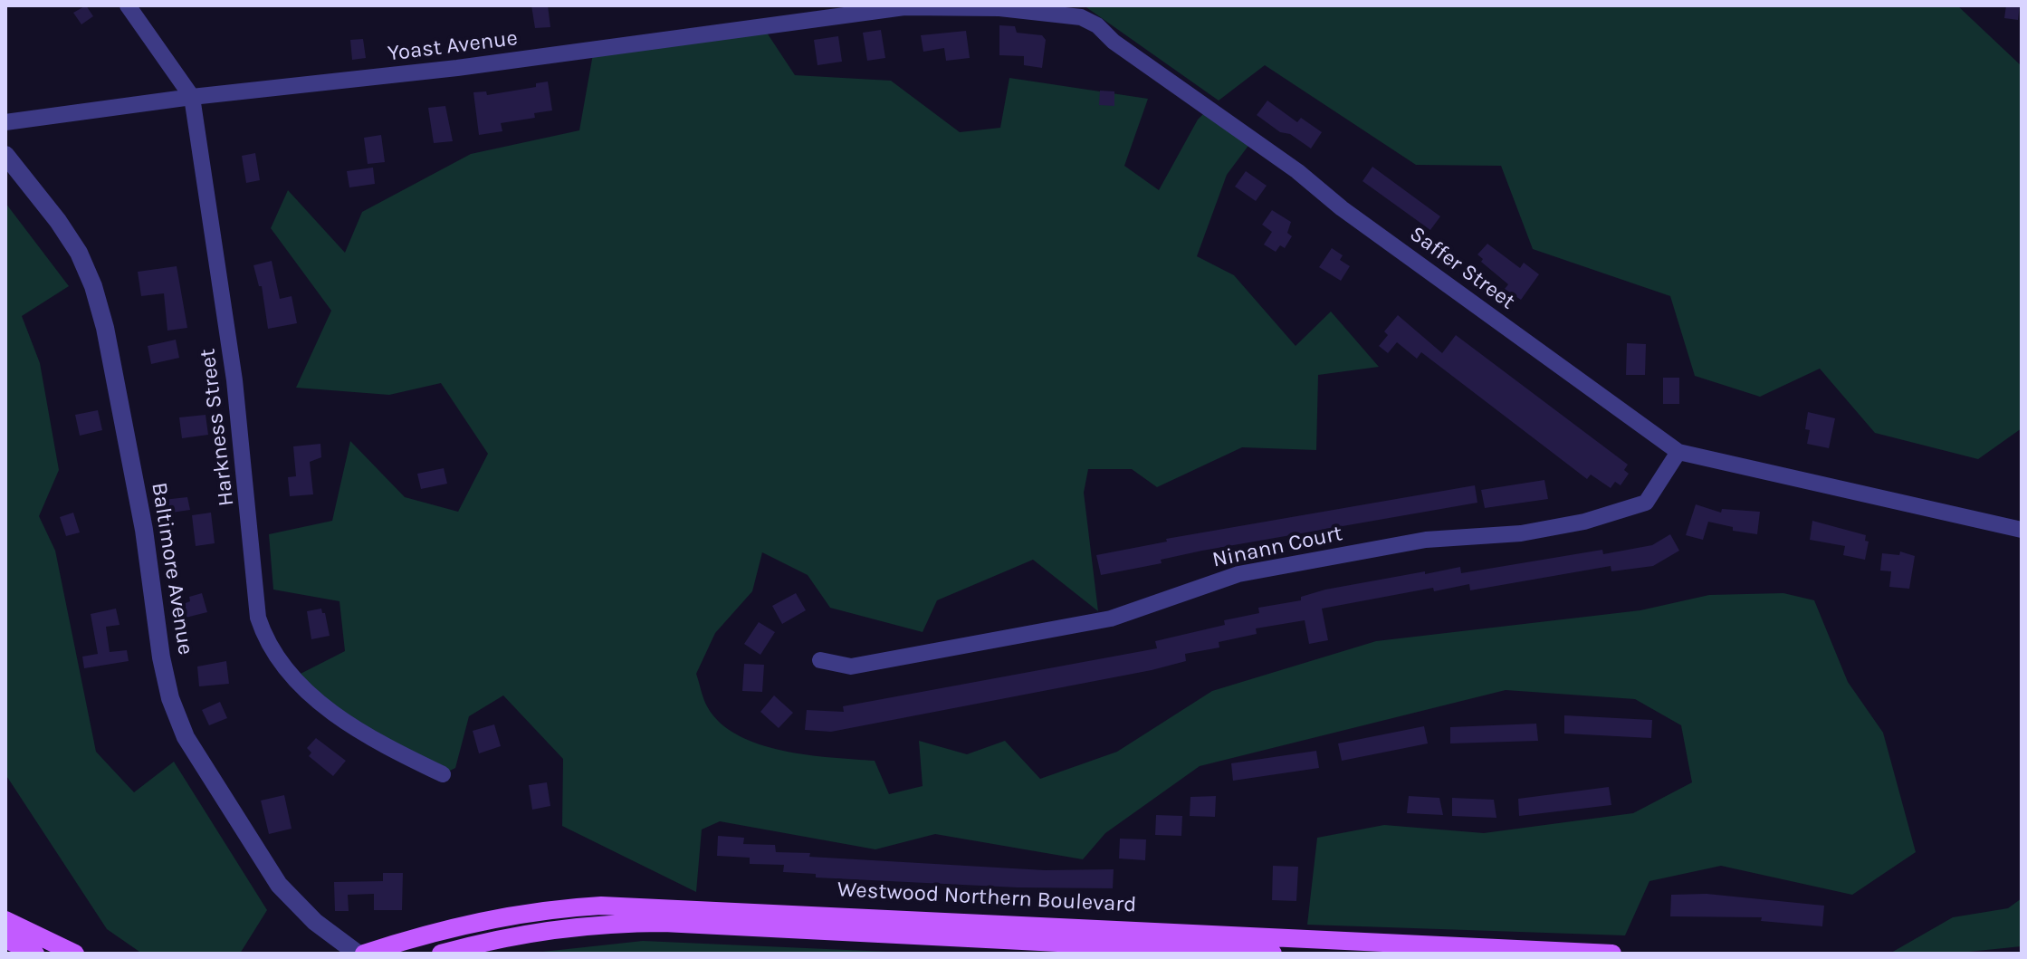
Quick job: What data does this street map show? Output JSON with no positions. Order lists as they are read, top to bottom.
{
  "streets": {
    "main road": ["Westwood Northern Boulevard"],
    "street": [
      "Yoast Avenue",
      "Saffer Street",
      "Harkness Street",
      "Ninann Court",
      "Baltimore Avenue"
    ]
  },
  "crossings": [
    ["Yoast Avenue", "Saffer Street"],
    ["Yoast Avenue", "Harkness Street"],
    ["Saffer Street", "Ninann Court"]
  ]
}
